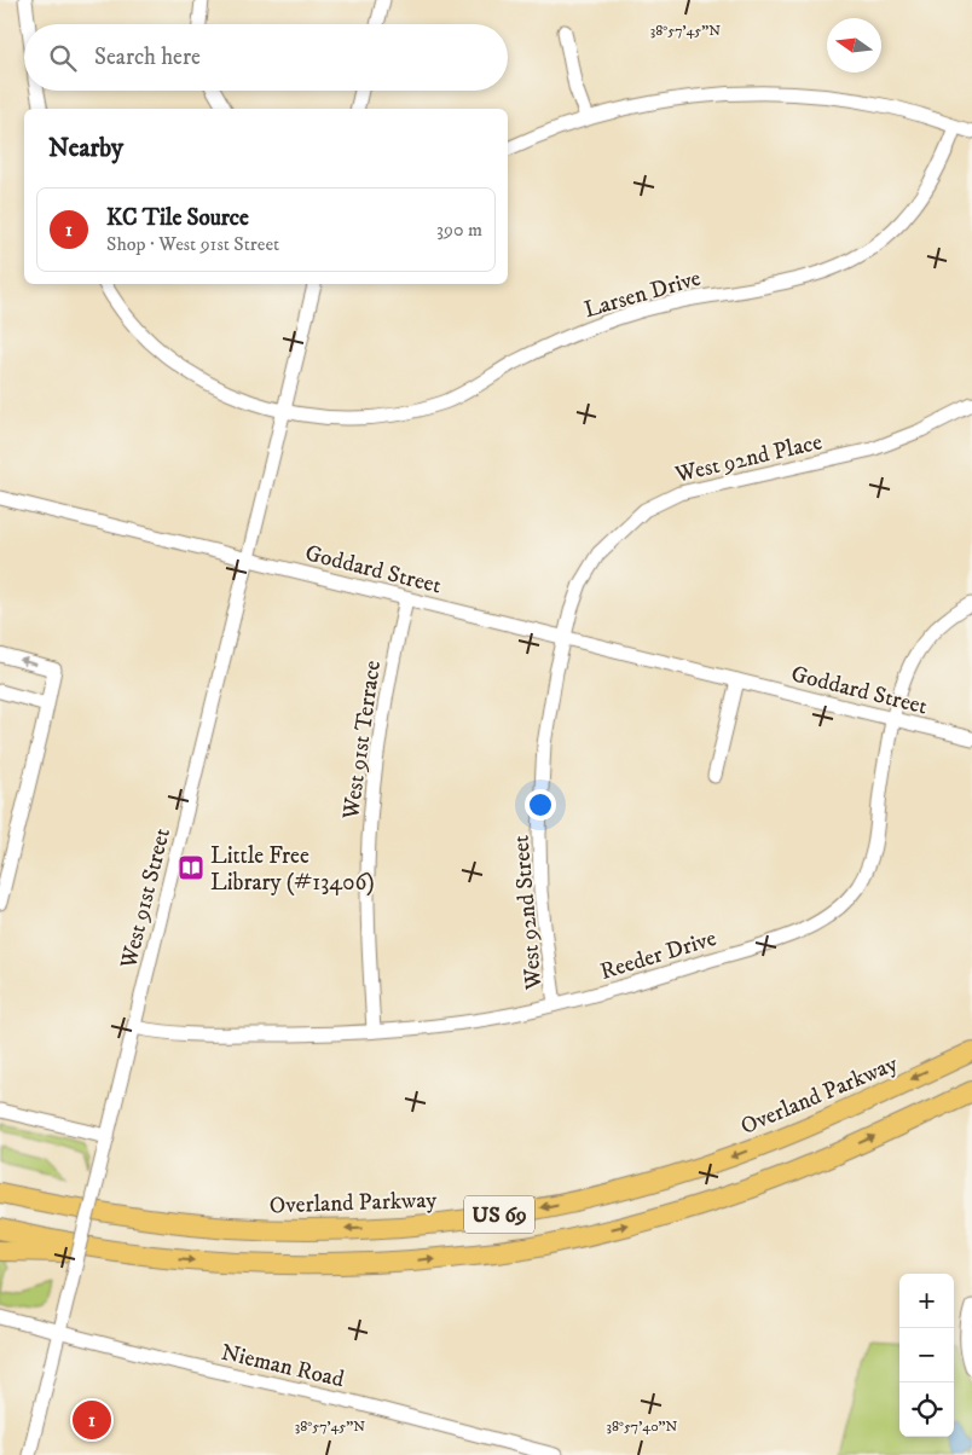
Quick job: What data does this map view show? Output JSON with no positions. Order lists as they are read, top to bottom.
{
  "streets": {
    "highway": ["Overland Parkway", "US 69"],
    "street": [
      "Larsen Drive",
      "West 92nd Place",
      "Goddard Street",
      "West 91st Terrace",
      "West 91st Street",
      "West 92nd Street",
      "Reeder Drive",
      "Nieman Road"
    ]
  },
  "crossings": [
    ["Larsen Drive", "West 91st Street"],
    ["West 92nd Place", "Goddard Street"],
    ["West 92nd Place", "West 92nd Street"],
    ["Goddard Street", "West 91st Terrace"],
    ["Goddard Street", "West 91st Street"],
    ["Goddard Street", "West 92nd Street"],
    ["Goddard Street", "Reeder Drive"],
    ["West 91st Terrace", "Reeder Drive"],
    ["West 91st Street", "Reeder Drive"],
    ["West 91st Street", "Nieman Road"],
    ["West 92nd Street", "Reeder Drive"]
  ],
  "places": {
    "library": ["Little Free Library (#13406)"]
  },
  "north": "left",
  "page": {
    "search": "Search here",
    "heading": "Nearby",
    "list": [
      {
        "mark": "1",
        "name": "KC Tile Source",
        "note": "Shop · West 91st Street",
        "value": "390 m"
      }
    ],
    "map_buttons": ["+", "−"],
    "pins": "1"
  },
  "coordinates": ["38°57'45\"N", "38°57'40\"N"]
}
